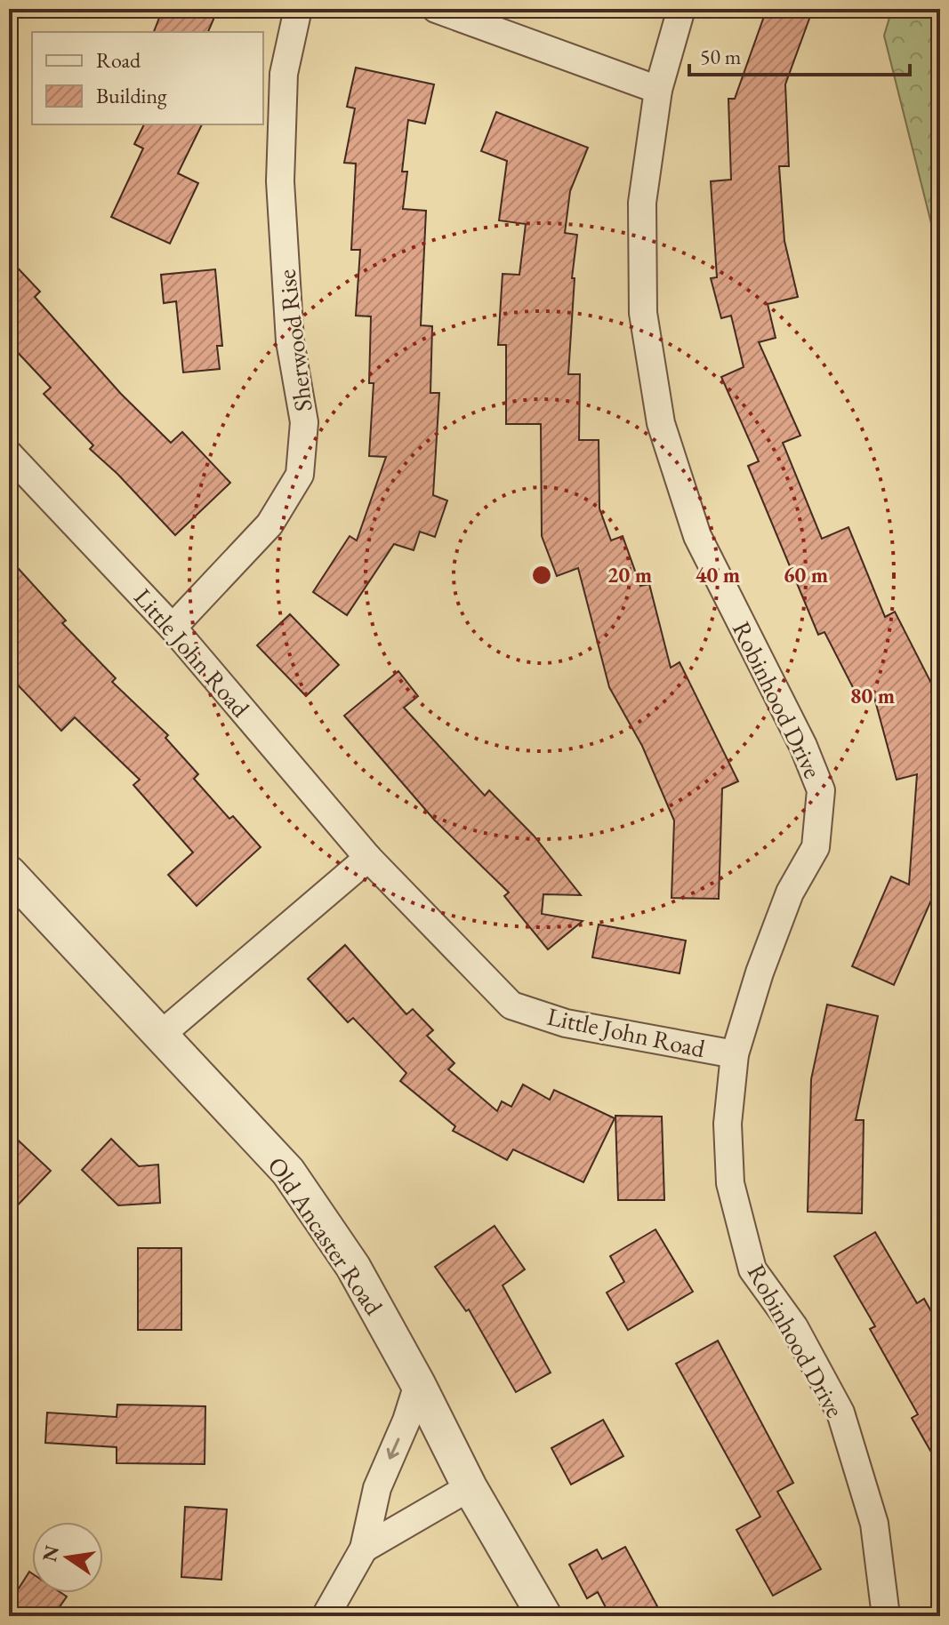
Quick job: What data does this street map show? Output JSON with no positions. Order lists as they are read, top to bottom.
{
  "streets": {
    "street": [
      "Sherwood Rise",
      "Little John Road",
      "Robinhood Drive",
      "Old Ancaster Road"
    ]
  },
  "crossings": [
    ["Sherwood Rise", "Little John Road"],
    ["Little John Road", "Robinhood Drive"]
  ],
  "legend": ["Road", "Building"],
  "scale_bar": "50 m",
  "north": "left",
  "rings": [
    "20 m",
    "40 m",
    "60 m",
    "80 m"
  ]
}
